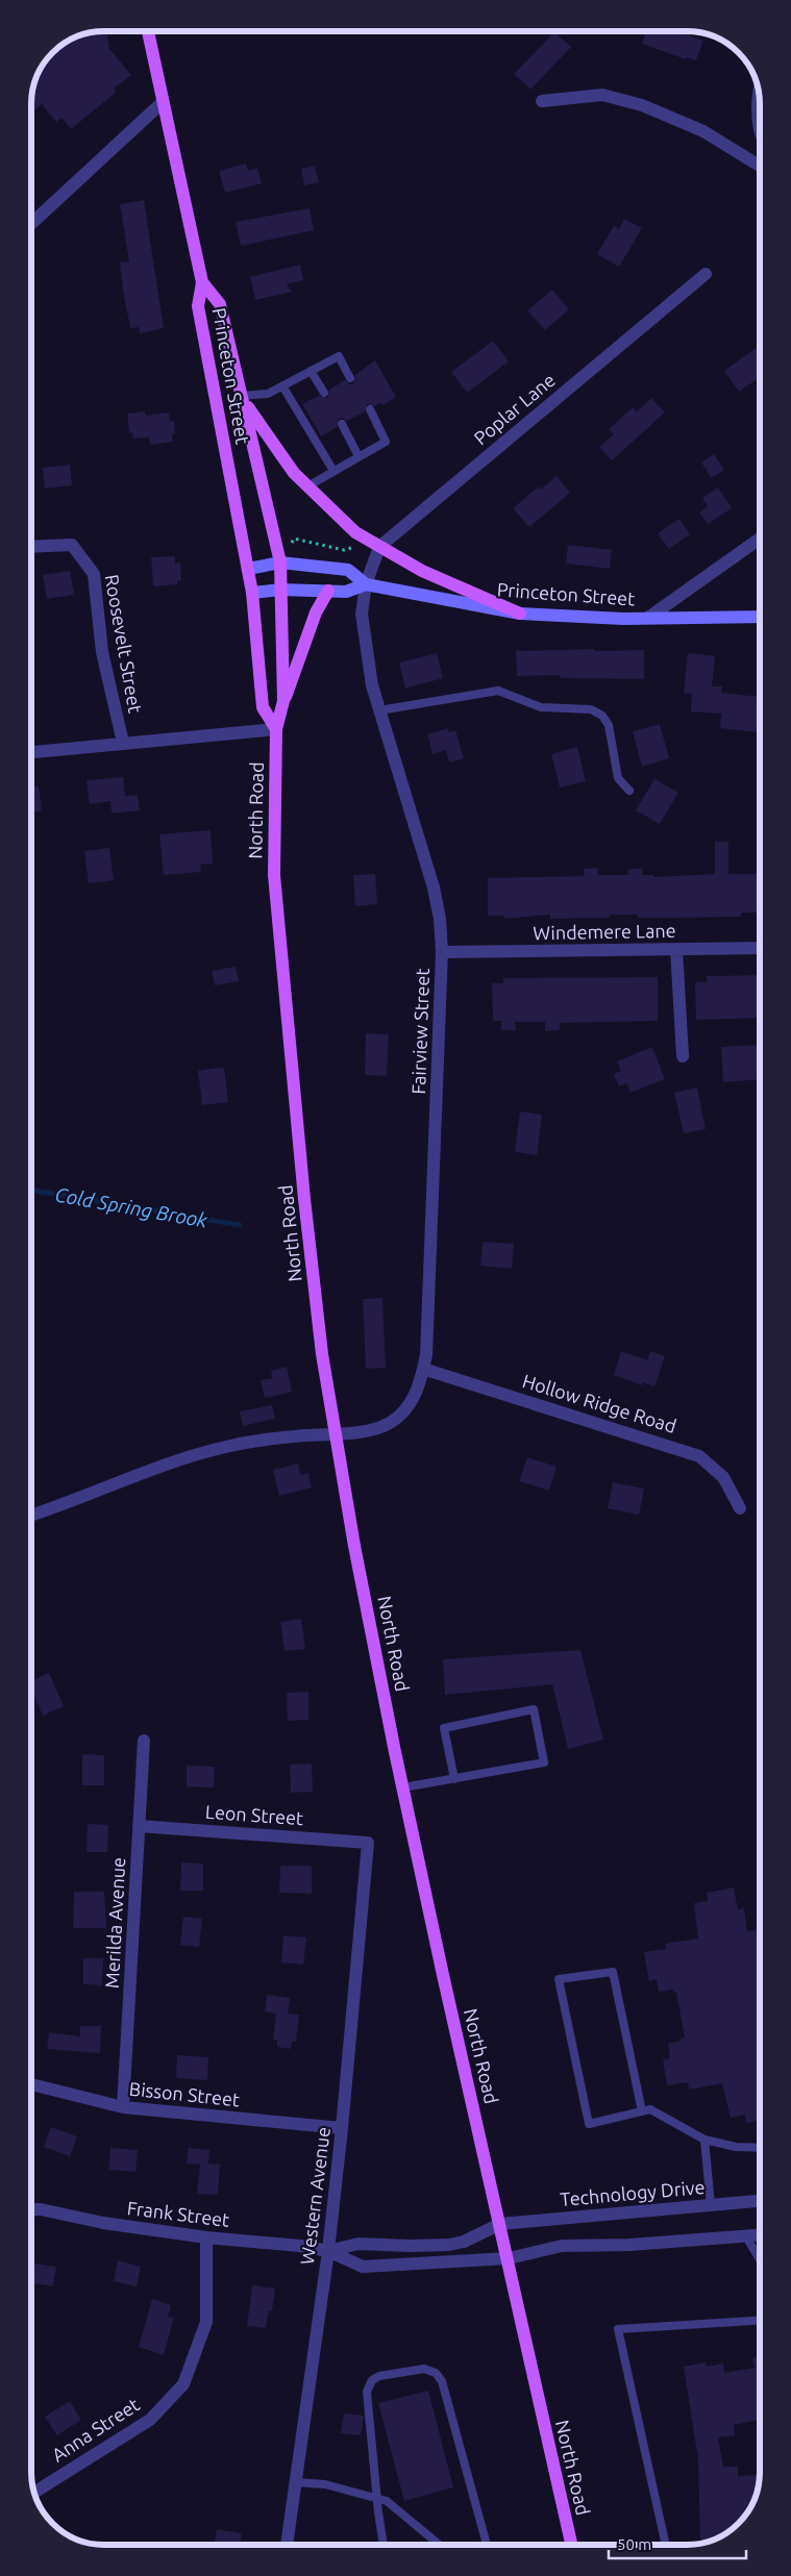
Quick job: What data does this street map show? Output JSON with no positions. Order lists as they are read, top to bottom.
{
  "streets": {
    "main road": ["Princeton Street", "North Road"],
    "street": [
      "Poplar Lane",
      "Roosevelt Street",
      "Windemere Lane",
      "Fairview Street",
      "Hollow Ridge Road",
      "Leon Street",
      "Merilda Avenue",
      "Bisson Street",
      "Technology Drive",
      "Western Avenue",
      "Frank Street",
      "Anna Street"
    ]
  },
  "crossings": [
    ["Princeton Street", "Poplar Lane"],
    ["Princeton Street", "North Road"],
    ["Princeton Street", "Fairview Street"],
    ["Poplar Lane", "Fairview Street"],
    ["North Road", "Fairview Street"],
    ["North Road", "Technology Drive"],
    ["North Road", "Frank Street"],
    ["Windemere Lane", "Fairview Street"],
    ["Fairview Street", "Hollow Ridge Road"],
    ["Leon Street", "Merilda Avenue"],
    ["Leon Street", "Western Avenue"],
    ["Merilda Avenue", "Bisson Street"],
    ["Bisson Street", "Western Avenue"],
    ["Technology Drive", "Frank Street"],
    ["Western Avenue", "Frank Street"],
    ["Frank Street", "Anna Street"]
  ],
  "water": ["Cold Spring Brook"],
  "scale_bar": "50 m"
}
